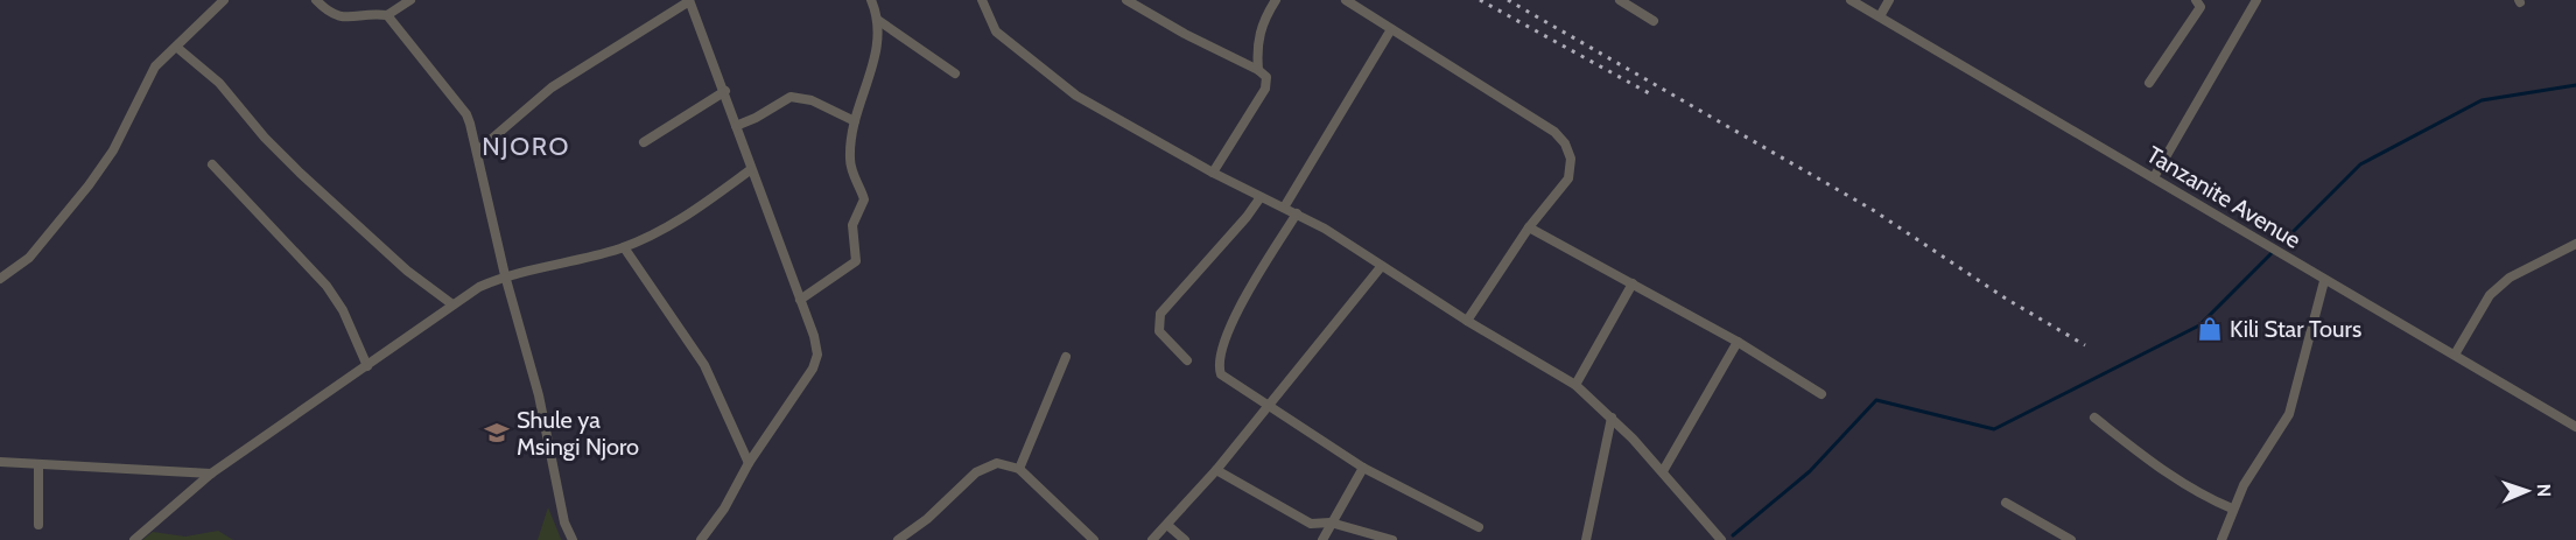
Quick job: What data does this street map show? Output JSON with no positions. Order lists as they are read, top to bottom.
{
  "streets": {
    "street": ["Tanzanite Avenue"]
  },
  "districts": ["NJORO"],
  "places": {
    "shop": ["Kili Star Tours"],
    "school or university": ["Shule ya Msingi Njoro"]
  },
  "north": "right"
}
